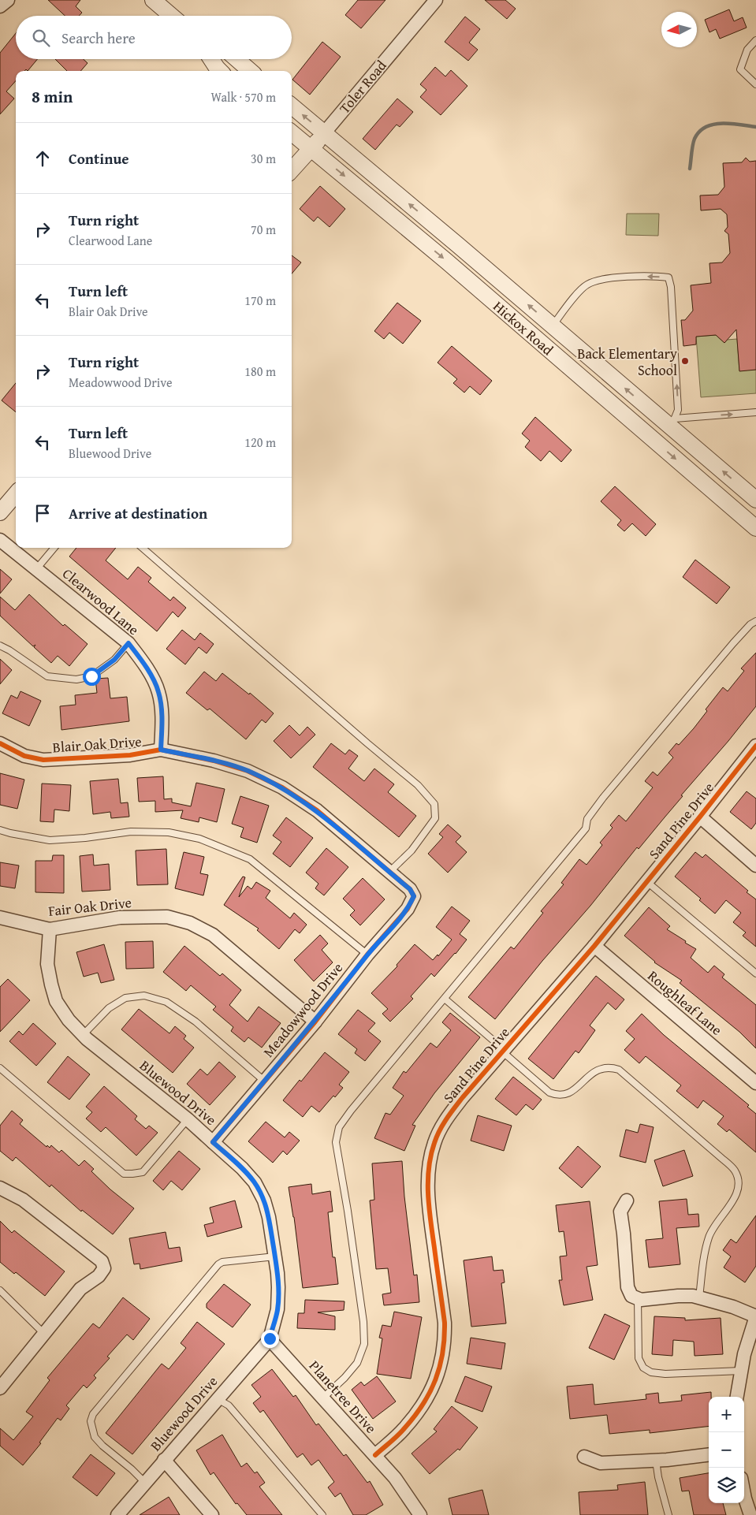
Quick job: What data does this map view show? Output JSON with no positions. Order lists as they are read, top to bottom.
{
  "streets": {
    "street": [
      "Toler Road",
      "Hickox Road",
      "Clearwood Lane",
      "Blair Oak Drive",
      "Sand Pine Drive",
      "Fair Oak Drive",
      "Roughleaf Lane",
      "Meadowwood Drive",
      "Bluewood Drive",
      "Planetree Drive"
    ]
  },
  "crossings": [
    ["Toler Road", "Hickox Road"],
    ["Clearwood Lane", "Blair Oak Drive"],
    ["Blair Oak Drive", "Meadowwood Drive"],
    ["Sand Pine Drive", "Roughleaf Lane"],
    ["Sand Pine Drive", "Planetree Drive"],
    ["Fair Oak Drive", "Meadowwood Drive"],
    ["Fair Oak Drive", "Bluewood Drive"],
    ["Meadowwood Drive", "Bluewood Drive"],
    ["Bluewood Drive", "Planetree Drive"]
  ],
  "places": ["Back Elementary School"],
  "north": "left",
  "page": {
    "search": "Search here",
    "heading": ["8 min", "Walk · 570 m"],
    "list": [
      ["Continue", "30 m"],
      ["Turn right", "Clearwood Lane", "70 m"],
      ["Turn left", "Blair Oak Drive", "170 m"],
      ["Turn right", "Meadowwood Drive", "180 m"],
      ["Turn left", "Bluewood Drive", "120 m"],
      "Arrive at destination"
    ],
    "map_buttons": ["+", "−"]
  }
}
